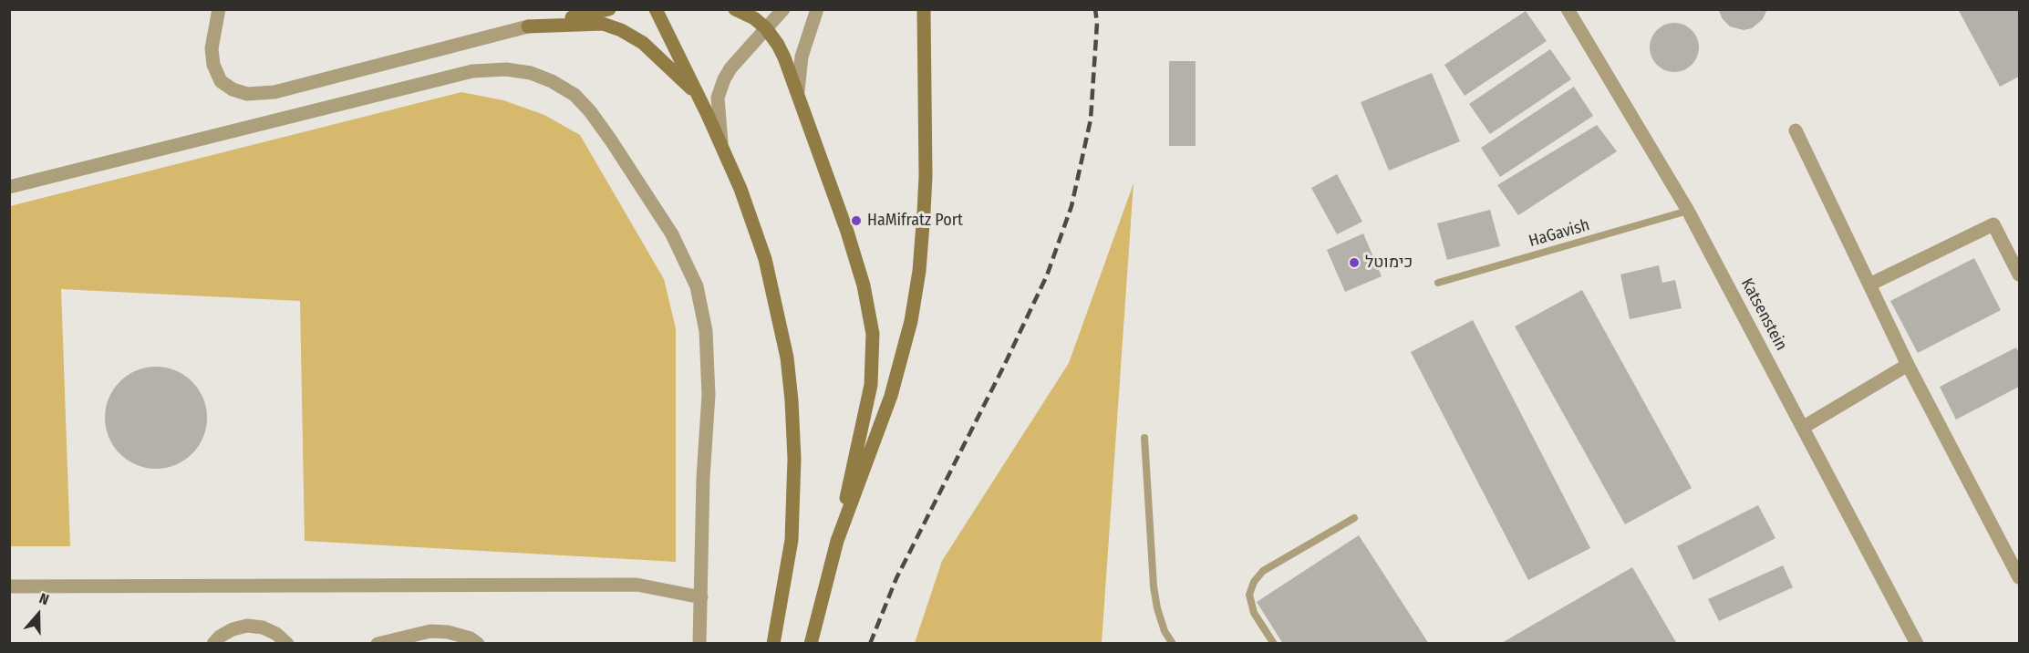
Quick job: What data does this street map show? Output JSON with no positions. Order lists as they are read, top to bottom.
{
  "streets": {
    "street": ["Katsenstein"],
    "lane": ["HaGavish"]
  },
  "crossings": [
    ["HaGavish", "Katsenstein"]
  ],
  "places": ["HaMifratz Port", "כימוטל"],
  "north": "top"
}
